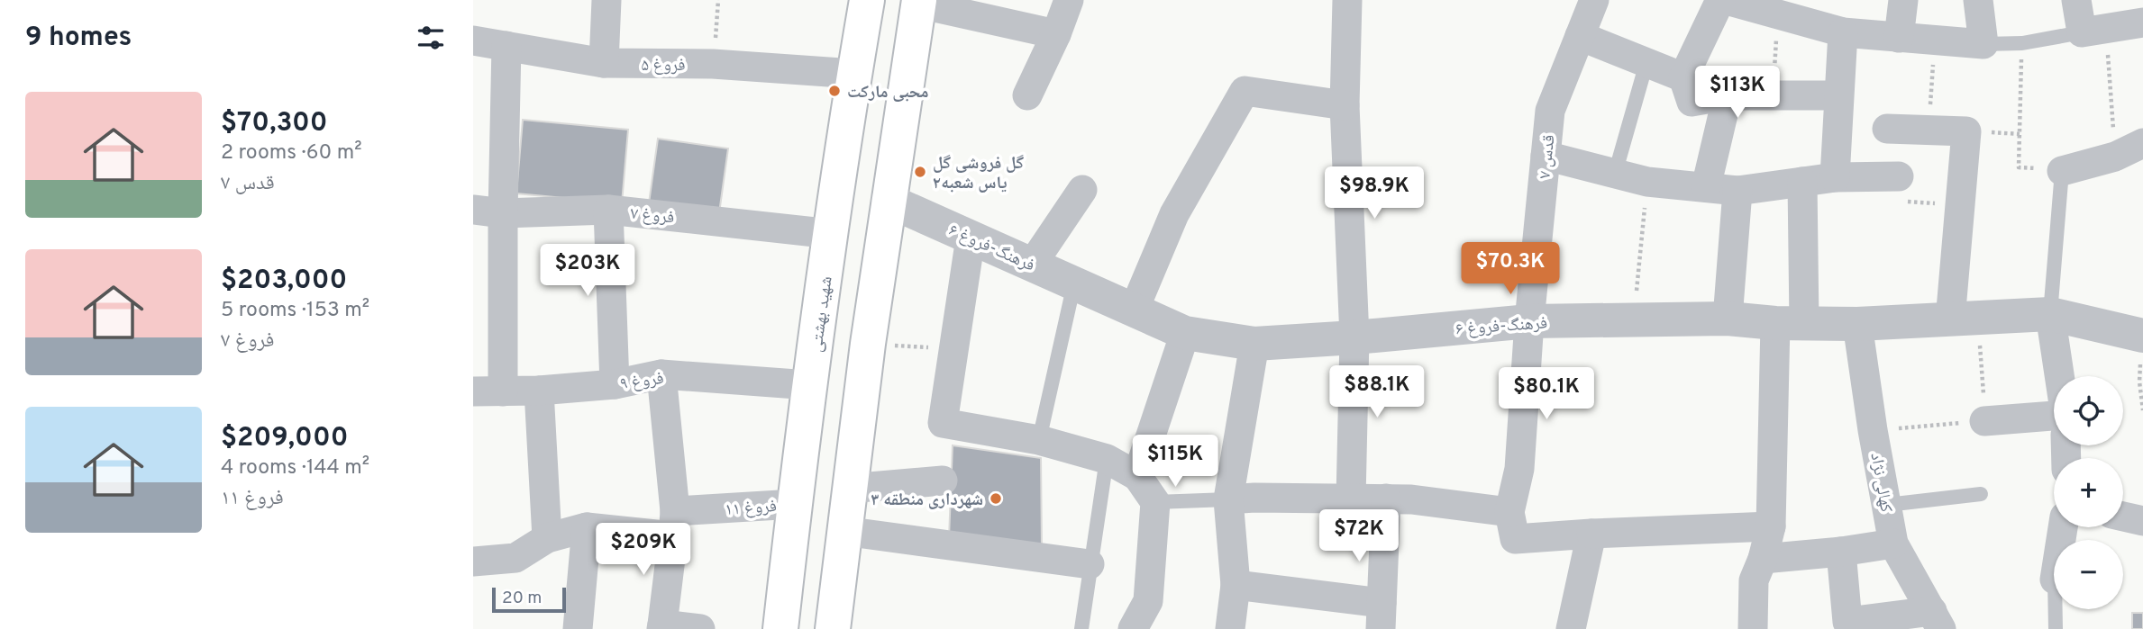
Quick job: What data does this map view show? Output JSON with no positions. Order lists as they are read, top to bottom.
{
  "streets": {
    "main road": ["شهید بهشتی"],
    "street": [
      "فروغ ۵",
      "قدس ۷",
      "فروغ ۷",
      "فرهنگ-فروغ ۶",
      "فروغ ۹",
      "کهالی نژاد",
      "فروغ ۱۱"
    ]
  },
  "crossings": [
    ["فروغ ۵", "شهید بهشتی"],
    ["قدس ۷", "فرهنگ-فروغ ۶"],
    ["فروغ ۷", "شهید بهشتی"],
    ["فرهنگ-فروغ ۶", "کهالی نژاد"],
    ["شهید بهشتی", "فروغ ۹"],
    ["شهید بهشتی", "فروغ ۱۱"]
  ],
  "places": ["محبی مارکت", "گل فروشی گل یاس شعبه۲", "شهرداری منطقه ۳"],
  "scale_bar": "20 m",
  "page": {
    "heading": "9 homes",
    "price": [
      "$113K",
      "$98.9K",
      "$70.3K",
      "$203K",
      "$88.1K",
      "$80.1K",
      "$115K",
      "$72K",
      "$209K"
    ],
    "list": [
      {
        "name": "$70,300",
        "note": "2 rooms · 60 m² · قدس ۷"
      },
      {
        "name": "$203,000",
        "note": "5 rooms · 153 m² · فروغ ۷"
      },
      {
        "name": "$209,000",
        "note": "4 rooms · 144 m² · فروغ ۱۱"
      }
    ],
    "map_buttons": ["+", "−"],
    "scale": "20 m"
  }
}
